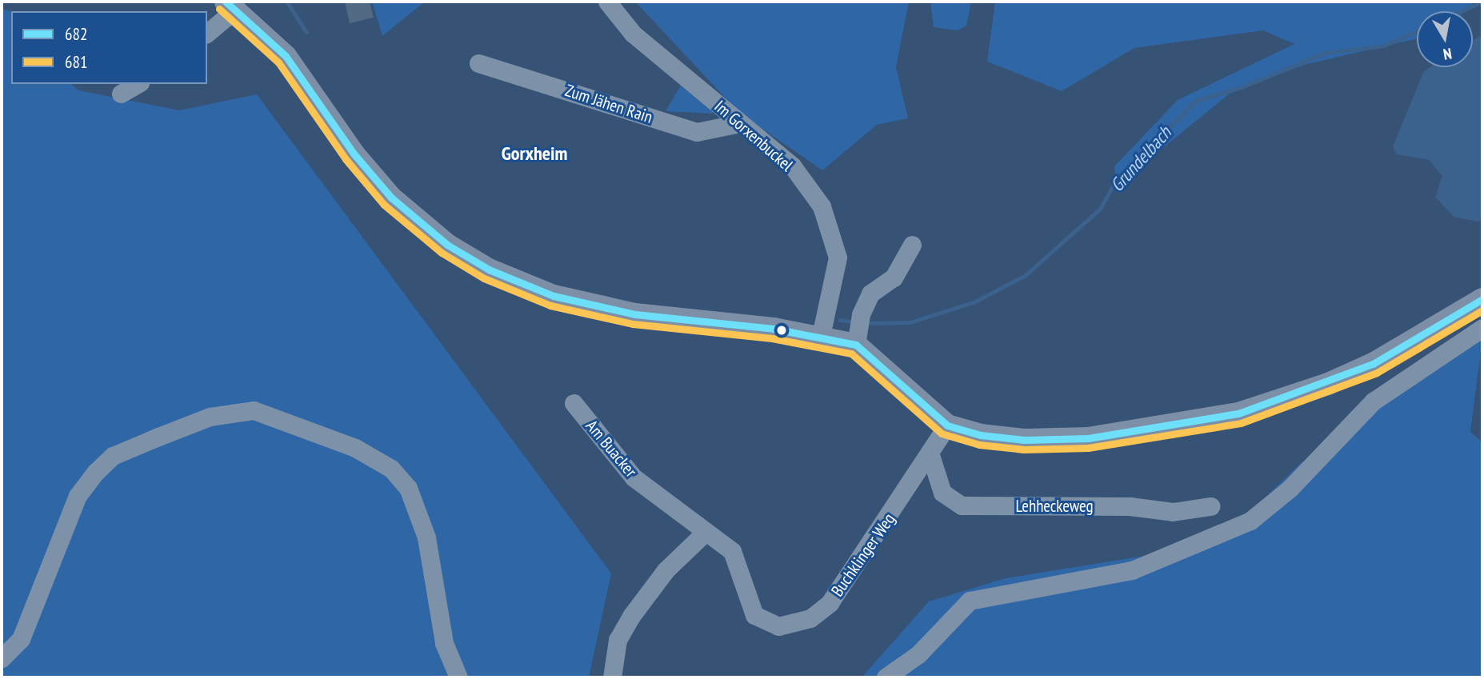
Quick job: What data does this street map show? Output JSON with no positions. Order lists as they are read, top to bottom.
{
  "streets": {
    "street": [
      "Zum Jähen Rain",
      "Im Gorxenbuckel",
      "Am Buacker",
      "Lehheckeweg",
      "Buchklinger Weg"
    ]
  },
  "crossings": [
    ["Zum Jähen Rain", "Im Gorxenbuckel"],
    ["Am Buacker", "Buchklinger Weg"],
    ["Lehheckeweg", "Buchklinger Weg"]
  ],
  "districts": ["Gorxheim"],
  "water": ["Grundelbach"],
  "lines": ["transit line 682", "transit line 681"],
  "legend": ["682", "681"],
  "north": "bottom"
}
